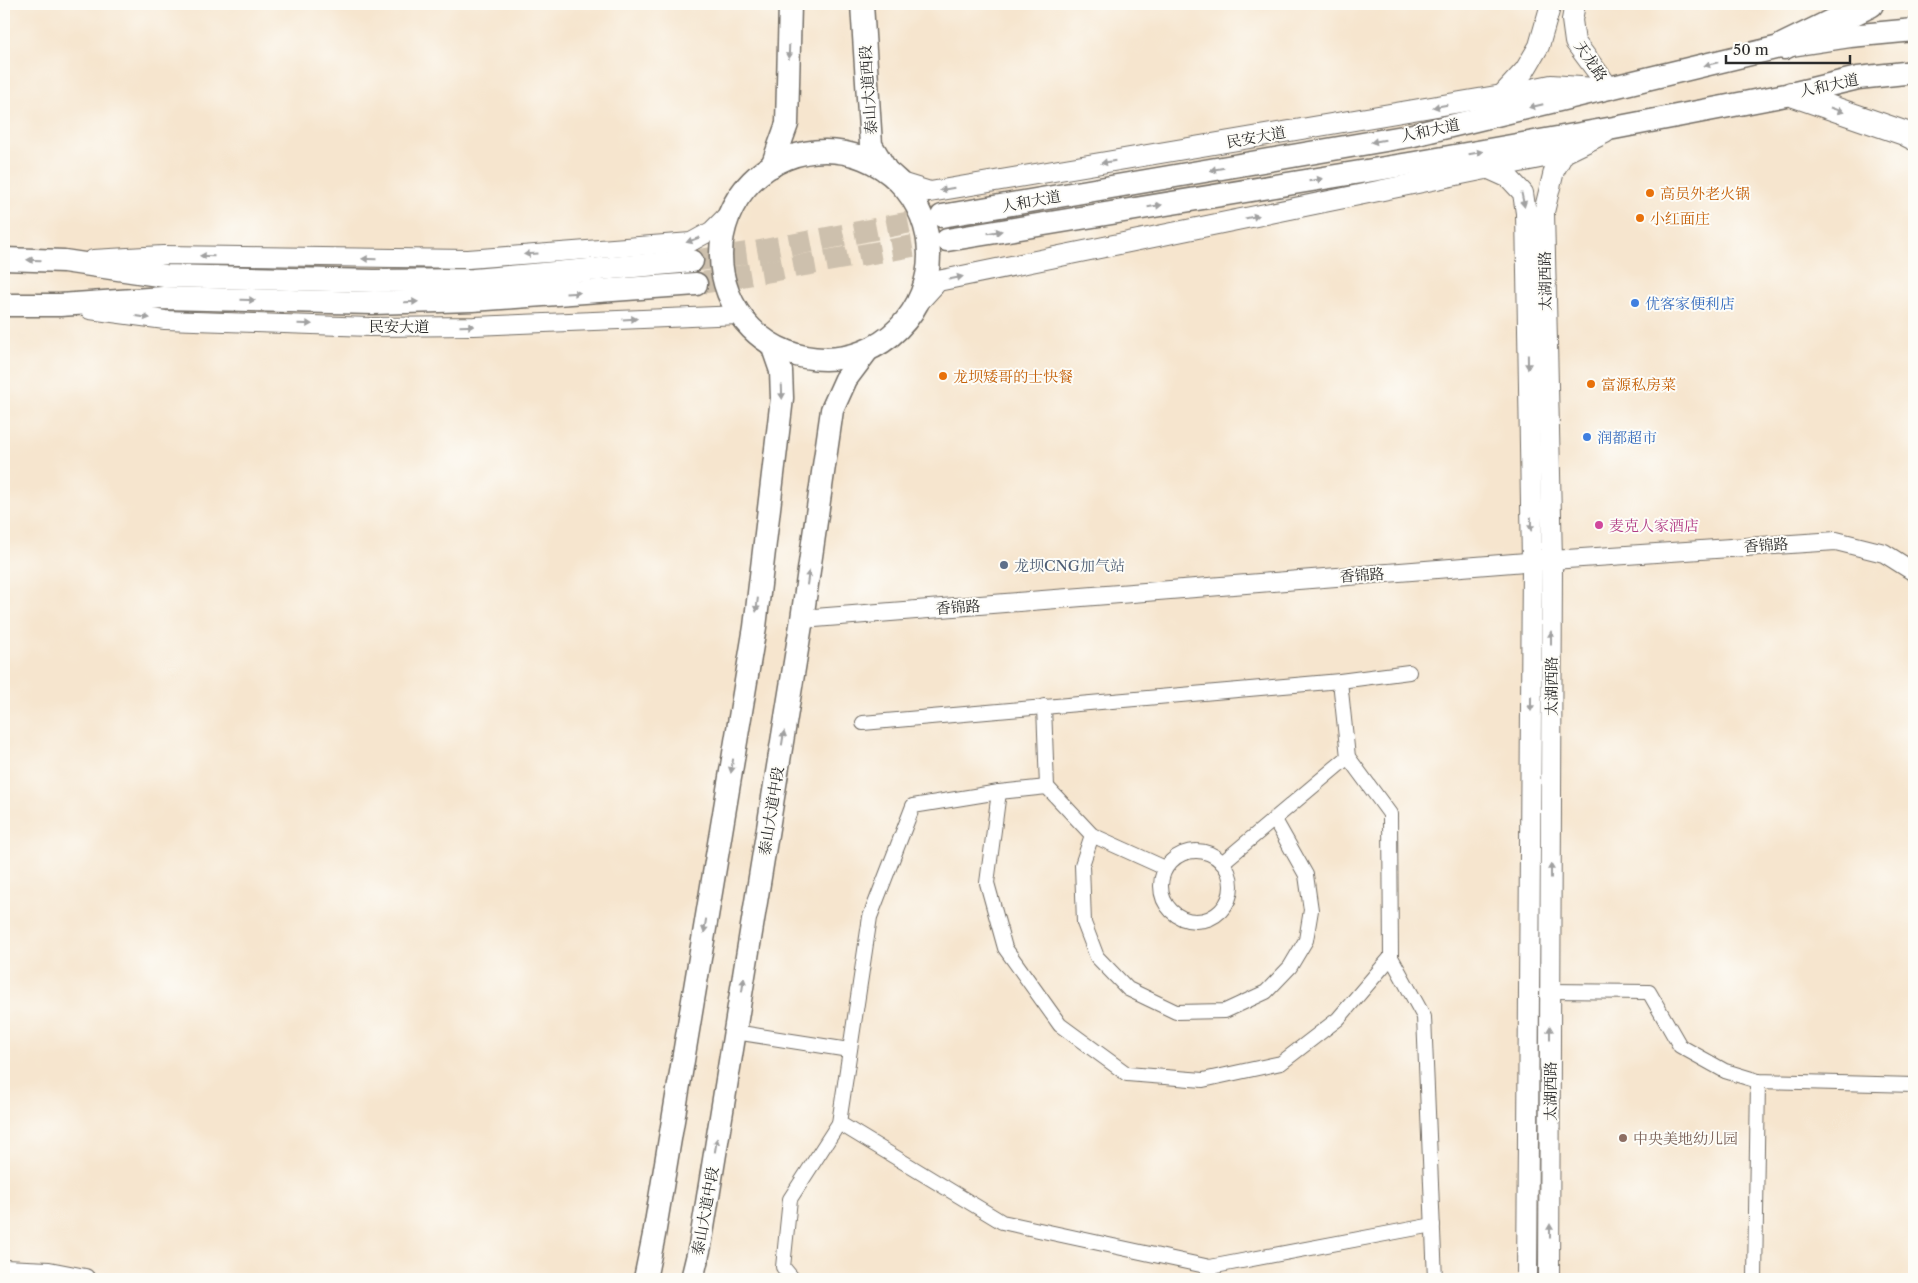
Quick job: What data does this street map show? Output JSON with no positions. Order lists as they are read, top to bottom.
{
  "streets": {
    "main road": [
      "天龙路",
      "人和大道",
      "泰山大道西段",
      "民安大道",
      "太湖西路",
      "泰山大道中段"
    ],
    "street": ["香锦路"]
  },
  "crossings": [
    ["天龙路", "人和大道"],
    ["天龙路", "民安大道"],
    ["人和大道", "民安大道"],
    ["泰山大道西段", "民安大道"],
    ["太湖西路", "香锦路"],
    ["香锦路", "泰山大道中段"]
  ],
  "places": [
    "高员外老火锅",
    "小红面庄",
    "优客家便利店",
    "龙坝矮哥的士快餐",
    "富源私房菜",
    "润都超市",
    "麦克人家酒店",
    "龙坝CNG加气站",
    "中央美地幼儿园"
  ],
  "scale_bar": "50 m"
}
